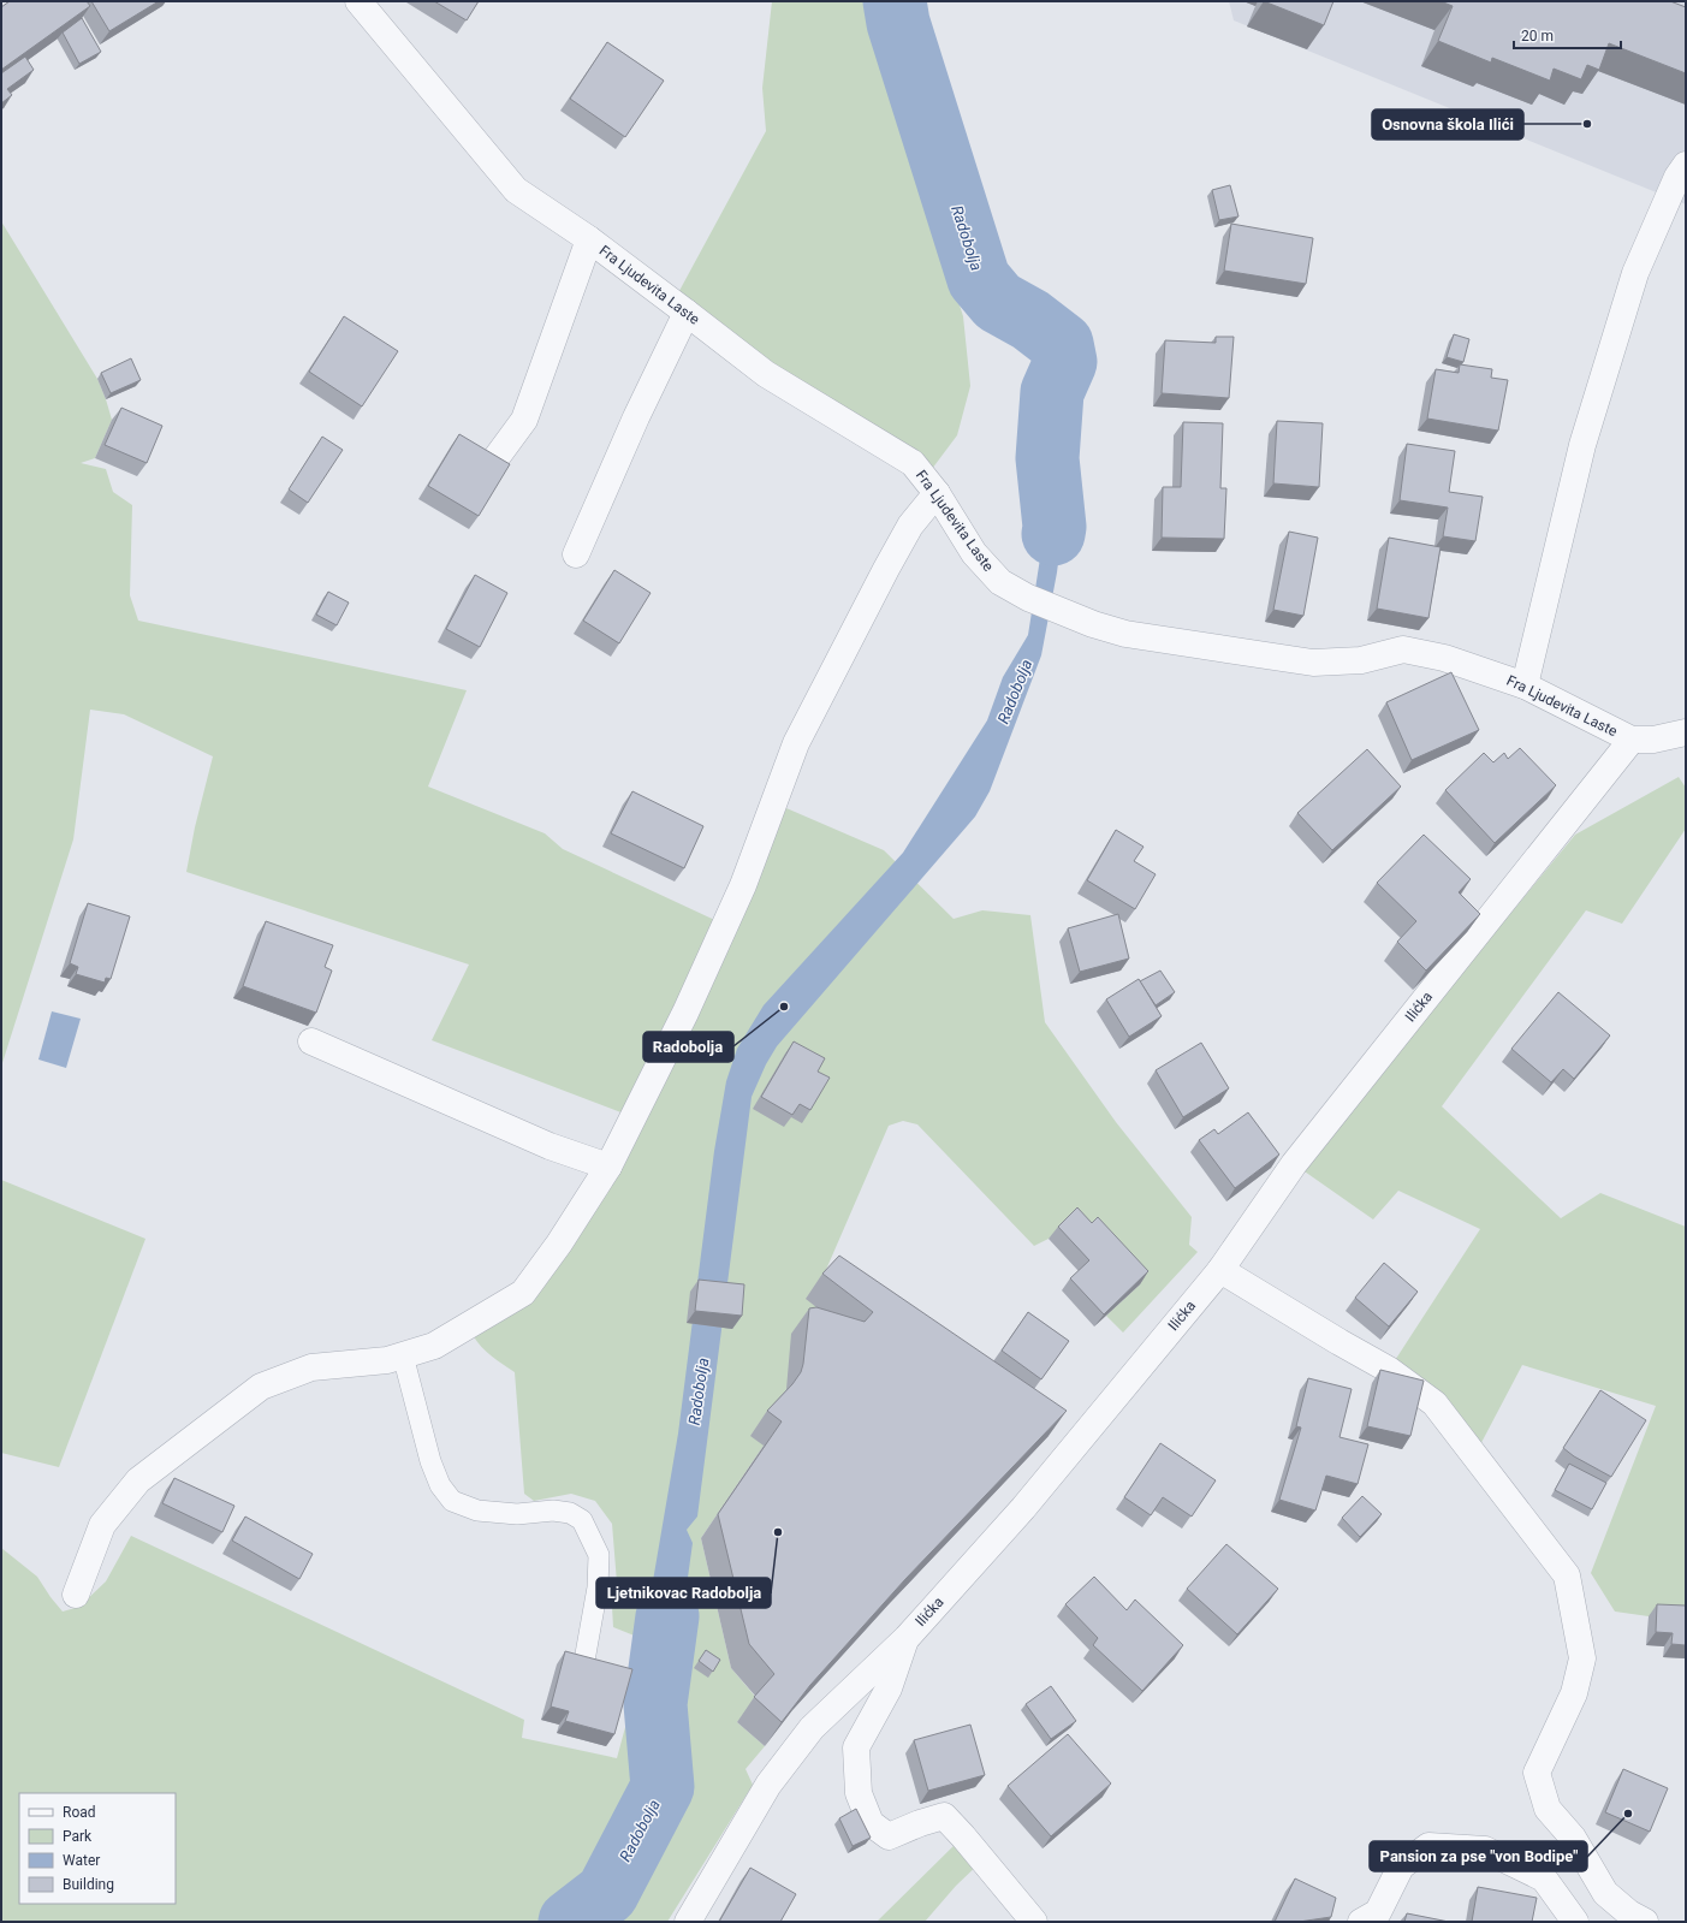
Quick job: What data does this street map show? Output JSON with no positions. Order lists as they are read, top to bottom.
{
  "streets": {
    "street": ["Fra Ljudevita Laste", "Ilićka"]
  },
  "crossings": [
    ["Fra Ljudevita Laste", "Ilićka"]
  ],
  "water": ["Radobolja"],
  "places": [
    "Osnovna škola Ilići",
    "Radobolja",
    "Ljetnikovac Radobolja",
    "Pansion za pse \"von Bodipe\""
  ],
  "legend": [
    "Road",
    "Park",
    "Water",
    "Building"
  ],
  "scale_bar": "20 m"
}
